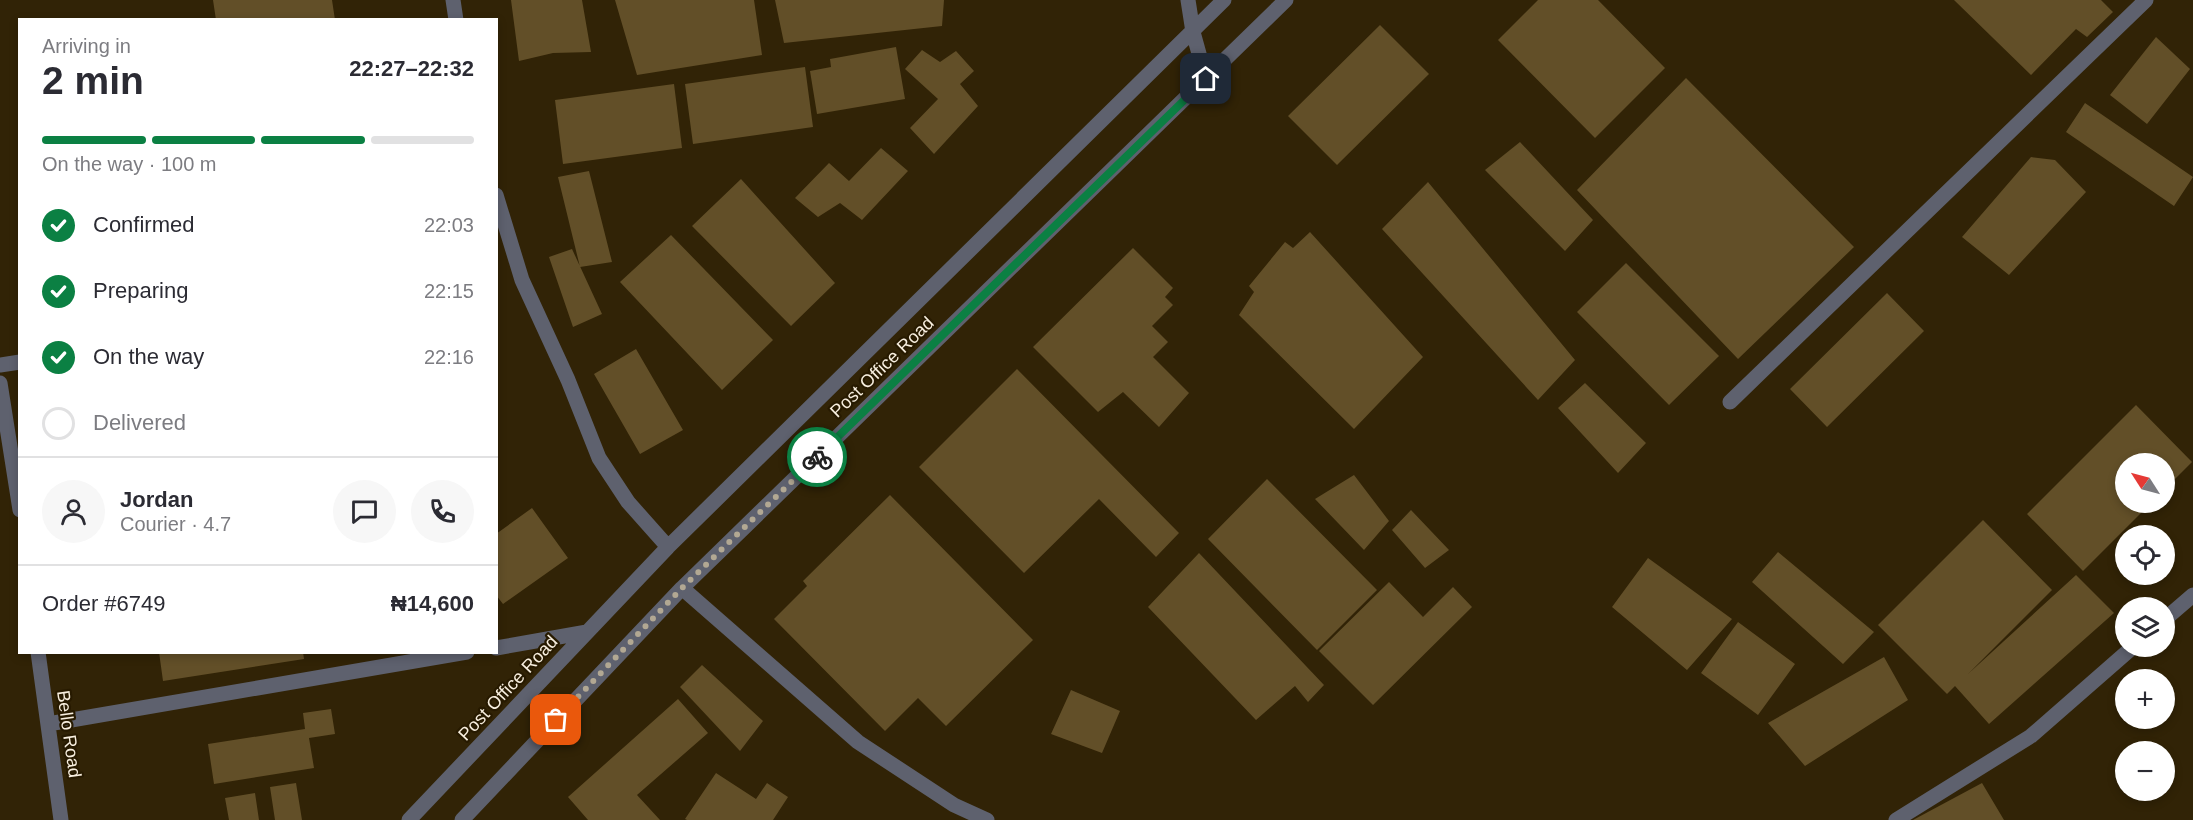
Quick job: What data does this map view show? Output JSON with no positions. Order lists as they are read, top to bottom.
{
  "streets": {
    "street": ["Post Office Road", "Bello Road"]
  },
  "north": "top left",
  "page": {
    "heading": ["2 min", "Arriving in", "22:27–22:32"],
    "panel": [
      "Jordan",
      "Courier · 4.7",
      "Order #6749",
      "₦14,600"
    ],
    "bar": "On the way · 100 m",
    "list": [
      ["Confirmed", "22:03"],
      ["Preparing", "22:15"],
      ["On the way", "22:16"],
      "Delivered"
    ],
    "map_buttons": ["+", "−"]
  }
}
